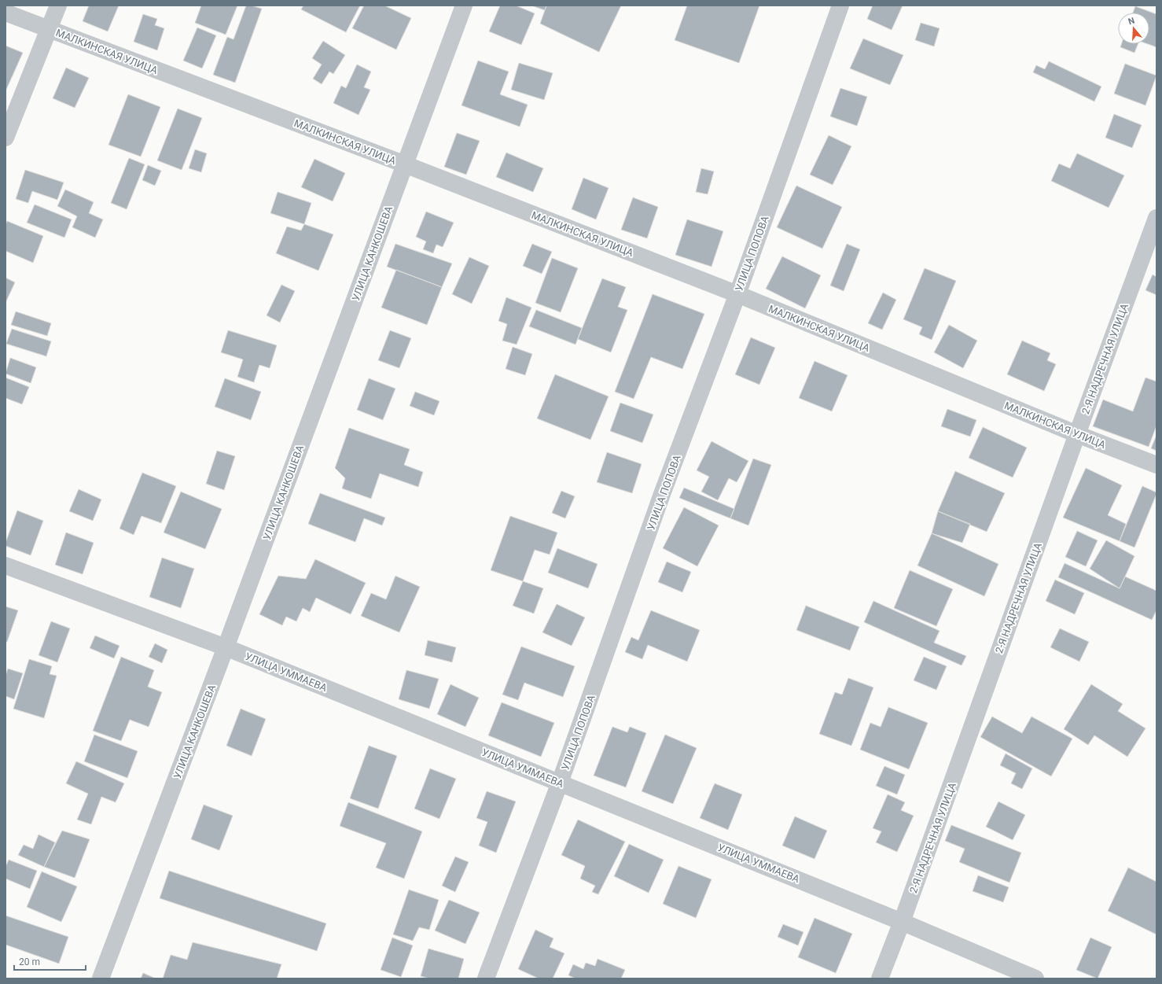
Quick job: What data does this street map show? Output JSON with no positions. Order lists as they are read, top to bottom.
{
  "streets": {
    "street": [
      "МАЛКИНСКАЯ УЛИЦА",
      "УЛИЦА КАНКОШЕВА",
      "УЛИЦА ПОПОВА",
      "2-Я НАДРЕЧНАЯ УЛИЦА",
      "УЛИЦА УММАЕВА"
    ]
  },
  "crossings": [
    ["МАЛКИНСКАЯ УЛИЦА", "УЛИЦА КАНКОШЕВА"],
    ["МАЛКИНСКАЯ УЛИЦА", "УЛИЦА ПОПОВА"],
    ["МАЛКИНСКАЯ УЛИЦА", "2-Я НАДРЕЧНАЯ УЛИЦА"],
    ["УЛИЦА КАНКОШЕВА", "УЛИЦА УММАЕВА"],
    ["УЛИЦА ПОПОВА", "УЛИЦА УММАЕВА"],
    ["2-Я НАДРЕЧНАЯ УЛИЦА", "УЛИЦА УММАЕВА"]
  ],
  "scale_bar": "20 m",
  "north": "top"
}
